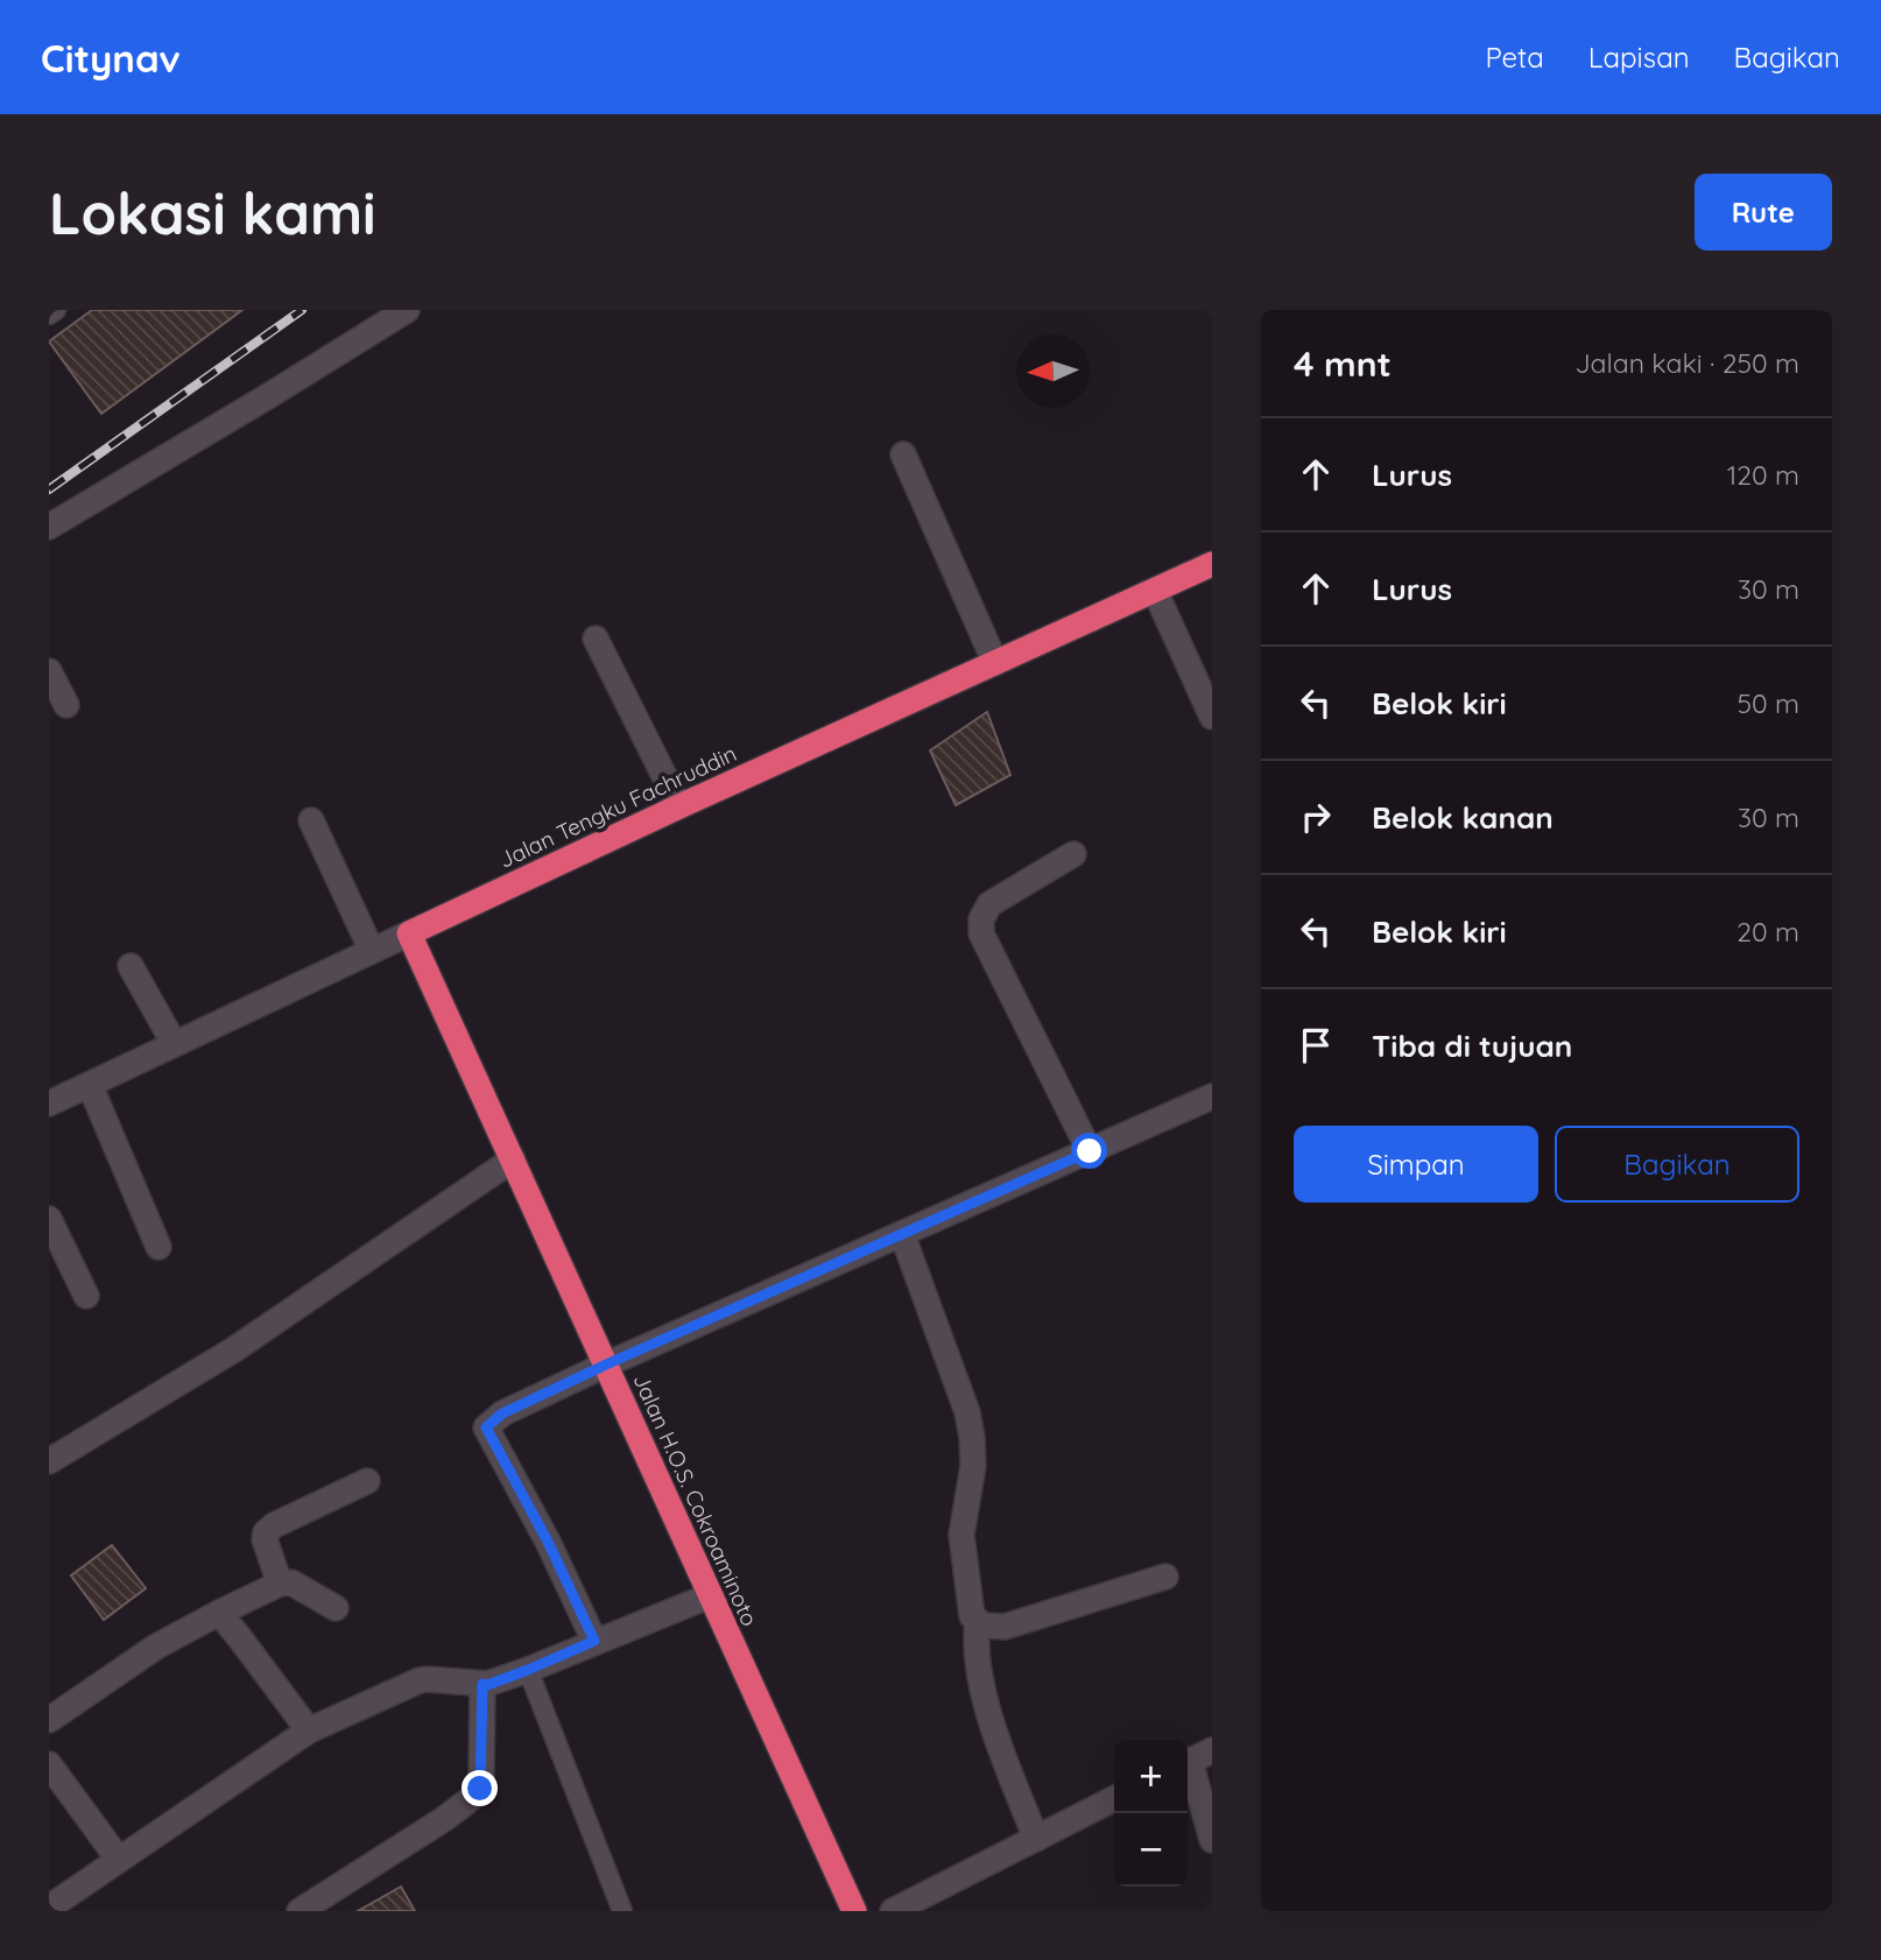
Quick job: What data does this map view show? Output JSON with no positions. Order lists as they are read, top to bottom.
{
  "streets": {
    "highway": ["Jalan Tengku Fachruddin", "Jalan H.O.S. Cokroaminoto"]
  },
  "crossings": [
    ["Jalan Tengku Fachruddin", "Jalan H.O.S. Cokroaminoto"]
  ],
  "north": "left",
  "page": {
    "header": "Citynav",
    "nav": ["Peta", "Lapisan", "Bagikan"],
    "buttons": [
      "Rute",
      ["Simpan", "Bagikan"]
    ],
    "title": "Lokasi kami",
    "heading": ["4 mnt", "Jalan kaki · 250 m"],
    "list": [
      ["Lurus", "120 m"],
      ["Lurus", "30 m"],
      ["Belok kiri", "50 m"],
      ["Belok kanan", "30 m"],
      ["Belok kiri", "20 m"],
      "Tiba di tujuan"
    ],
    "map_buttons": ["+", "−"]
  }
}
